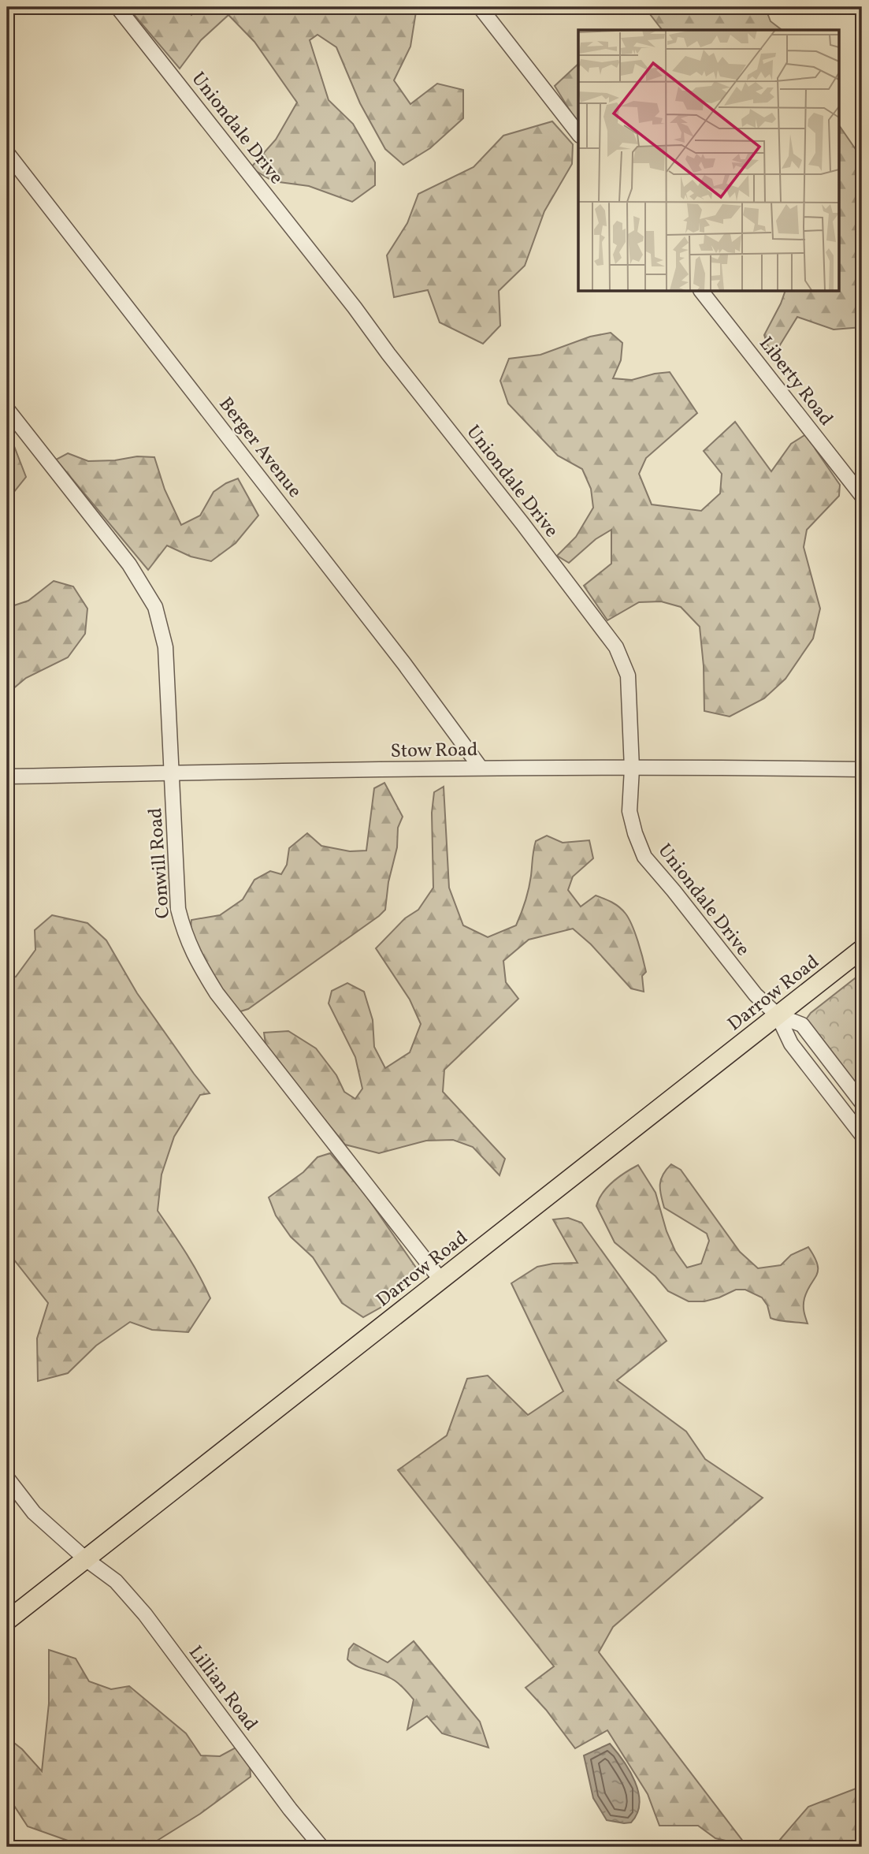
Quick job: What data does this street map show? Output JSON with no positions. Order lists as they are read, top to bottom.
{
  "streets": {
    "main road": ["Darrow Road"],
    "street": [
      "Uniondale Drive",
      "Liberty Road",
      "Berger Avenue",
      "Stow Road",
      "Conwill Road",
      "Lillian Road"
    ]
  },
  "crossings": [
    ["Uniondale Drive", "Stow Road"],
    ["Uniondale Drive", "Darrow Road"],
    ["Berger Avenue", "Stow Road"],
    ["Stow Road", "Conwill Road"],
    ["Conwill Road", "Darrow Road"],
    ["Darrow Road", "Lillian Road"]
  ]
}
